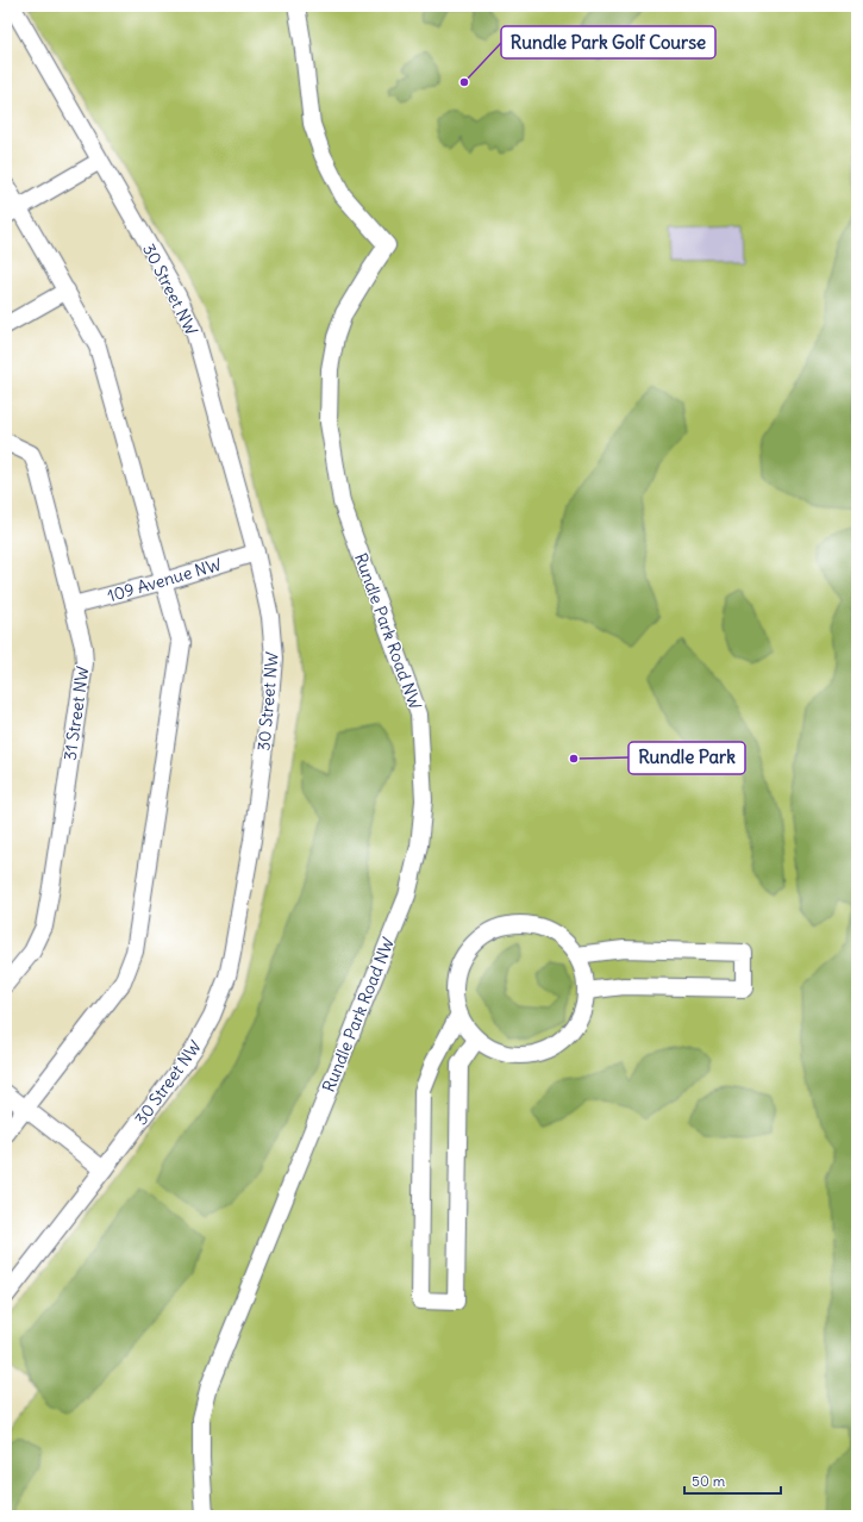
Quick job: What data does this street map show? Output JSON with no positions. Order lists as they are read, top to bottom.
{
  "streets": {
    "street": [
      "30 Street NW",
      "109 Avenue NW",
      "Rundle Park Road NW",
      "31 Street NW"
    ]
  },
  "crossings": [
    ["30 Street NW", "109 Avenue NW"],
    ["109 Avenue NW", "31 Street NW"]
  ],
  "places": ["Rundle Park Golf Course", "Rundle Park"],
  "scale_bar": "50 m"
}
